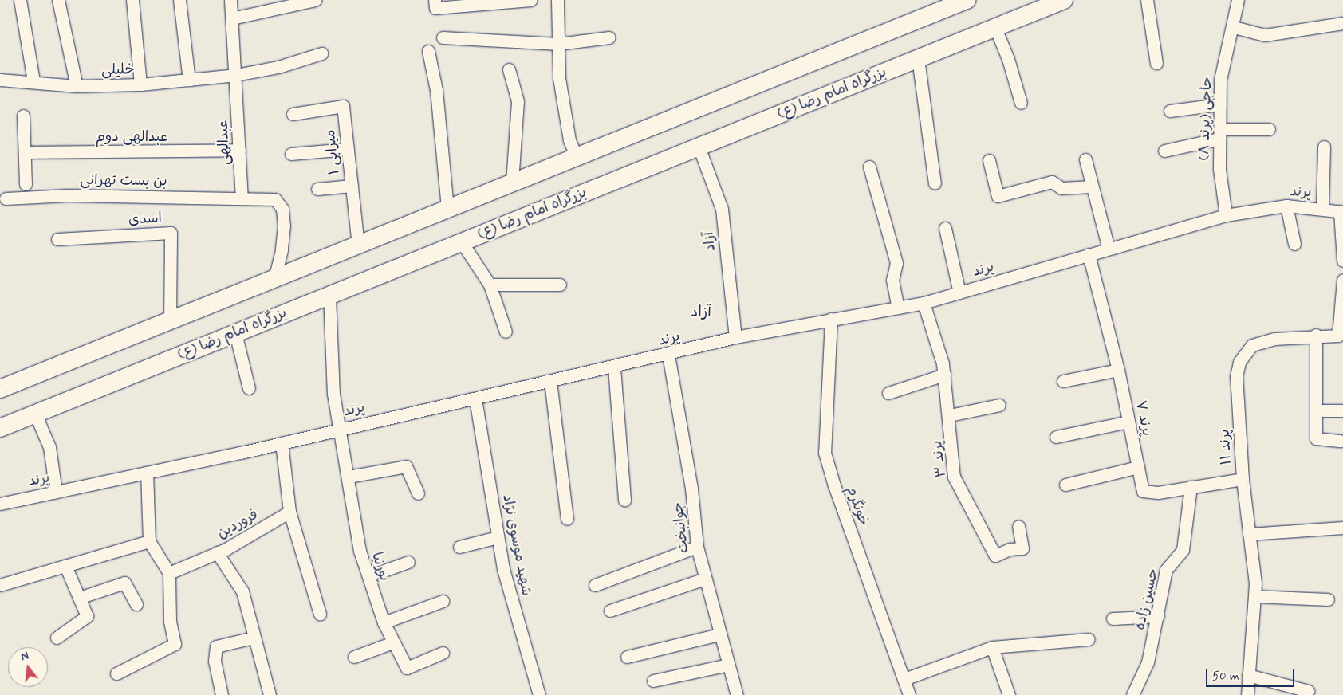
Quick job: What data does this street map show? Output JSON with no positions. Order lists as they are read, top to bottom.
{
  "streets": {
    "highway": ["بزرگراه امام رضا (ع)"],
    "street": [
      "خلیلی",
      "حاجی (پرند ۸)",
      "عبدالهی دوم",
      "عبدالهی",
      "میرابی ۱",
      "بن بست تهرانی",
      "پرند",
      "اسدی",
      "آزاد",
      "پرند ۷",
      "پرند ۱۱",
      "پرند ۳",
      "خونگرم",
      "فروردین",
      "جوانبخت",
      "شهید موسوی نژاد",
      "پورنیا",
      "حسین زاده"
    ]
  },
  "crossings": [
    ["خلیلی", "عبدالهی"],
    ["بزرگراه امام رضا (ع)", "آزاد"],
    ["بزرگراه امام رضا (ع)", "پورنیا"],
    ["حاجی (پرند ۸)", "پرند"],
    ["عبدالهی دوم", "عبدالهی"],
    ["عبدالهی", "بن بست تهرانی"],
    ["پرند", "آزاد"],
    ["پرند", "پرند ۷"],
    ["پرند", "پرند ۳"],
    ["پرند", "خونگرم"],
    ["پرند", "جوانبخت"],
    ["پرند", "شهید موسوی نژاد"],
    ["پرند", "پورنیا"],
    ["پرند ۷", "پرند ۱۱"],
    ["پرند ۷", "حسین زاده"]
  ],
  "districts": ["آزاد"],
  "scale_bar": "50 m",
  "north": "top"
}
